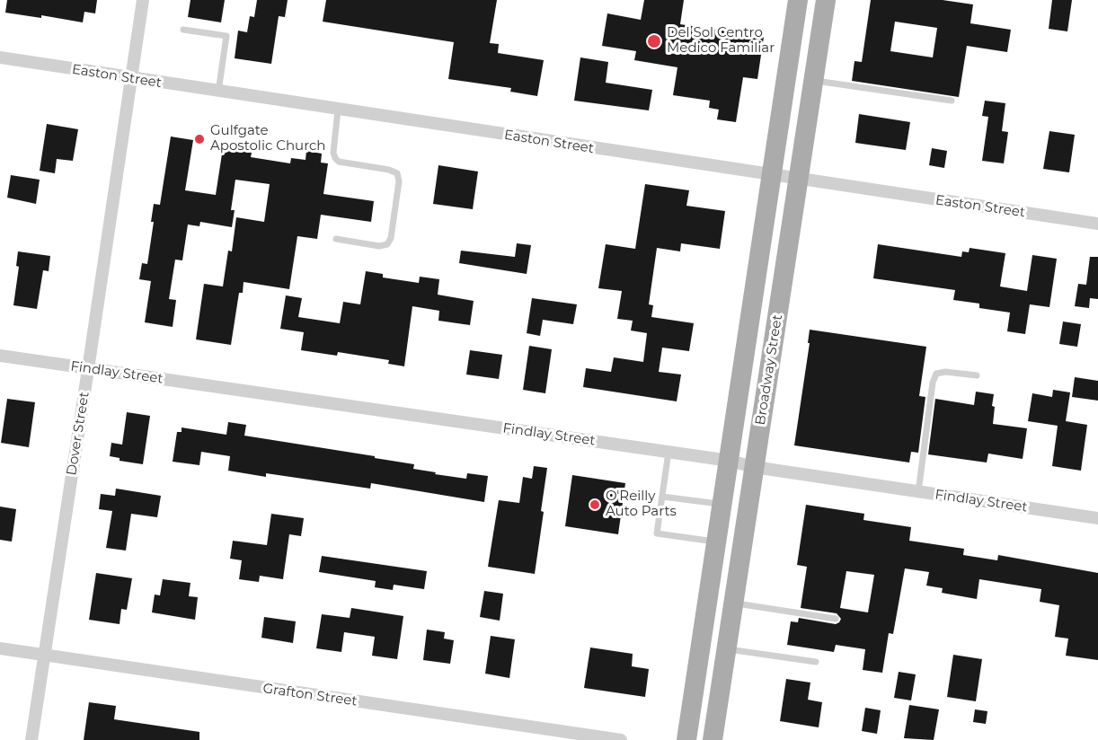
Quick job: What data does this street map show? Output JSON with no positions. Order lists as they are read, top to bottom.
{
  "streets": {
    "main road": ["Broadway Street"],
    "street": [
      "Easton Street",
      "Findlay Street",
      "Dover Street",
      "Grafton Street"
    ]
  },
  "crossings": [
    ["Easton Street", "Broadway Street"],
    ["Easton Street", "Dover Street"],
    ["Broadway Street", "Findlay Street"],
    ["Findlay Street", "Dover Street"],
    ["Dover Street", "Grafton Street"]
  ],
  "places": ["Del Sol Centro Medico Familiar", "Gulfgate Apostolic Church", "O'Reilly Auto Parts"]
}
